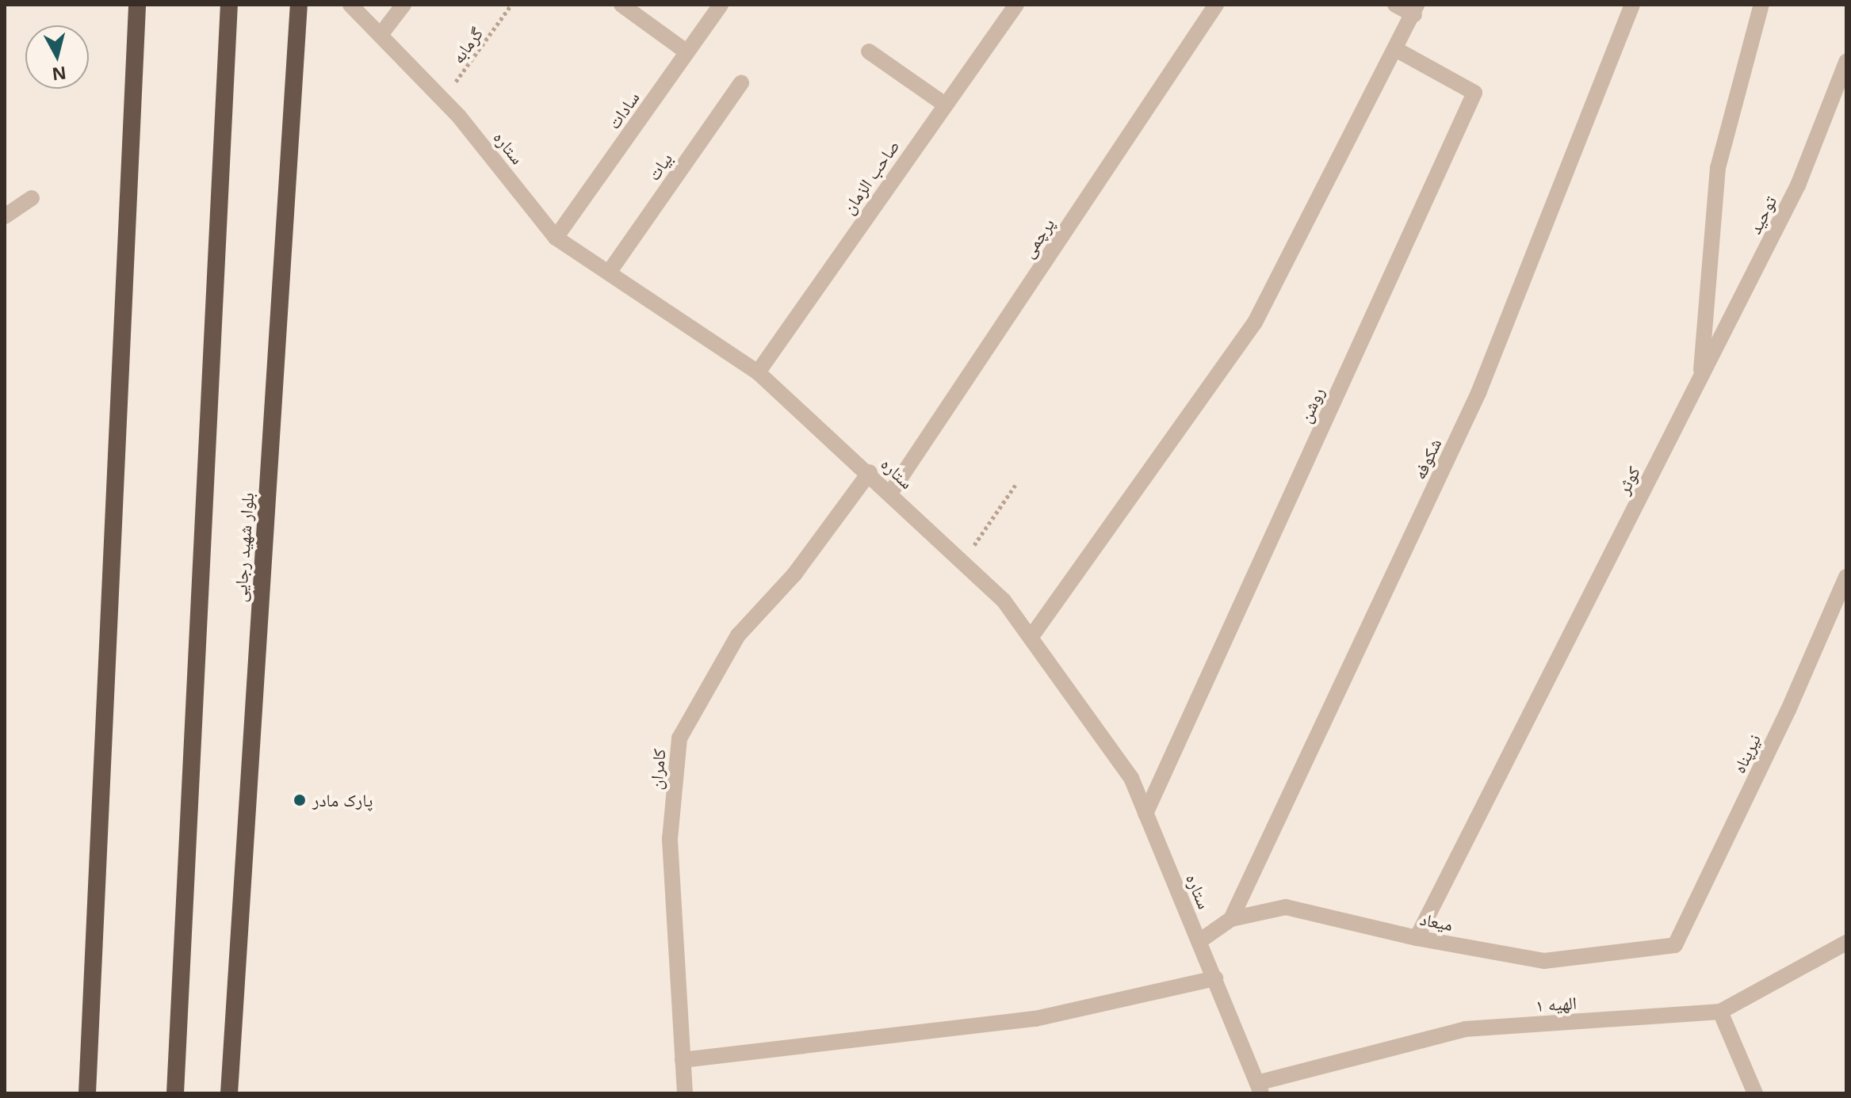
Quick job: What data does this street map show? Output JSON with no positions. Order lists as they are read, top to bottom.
{
  "streets": {
    "highway": ["بلوار شهید رجایی"],
    "street": [
      "سادات",
      "ستاره",
      "بیات",
      "صاحب الزمان",
      "توحید",
      "پرچمی",
      "روشن",
      "شکوفه",
      "کوثر",
      "نیرپناه",
      "کامران",
      "میعاد",
      "الهیه ۱"
    ],
    "path": ["گرمابه"]
  },
  "crossings": [
    ["گرمابه", "ستاره"],
    ["سادات", "ستاره"],
    ["ستاره", "بیات"],
    ["ستاره", "صاحب الزمان"],
    ["ستاره", "پرچمی"],
    ["ستاره", "روشن"],
    ["ستاره", "کامران"],
    ["ستاره", "میعاد"],
    ["ستاره", "الهیه ۱"],
    ["توحید", "کوثر"],
    ["شکوفه", "میعاد"],
    ["کوثر", "میعاد"],
    ["نیرپناه", "میعاد"]
  ],
  "places": ["پارک مادر"],
  "north": "bottom"
}
